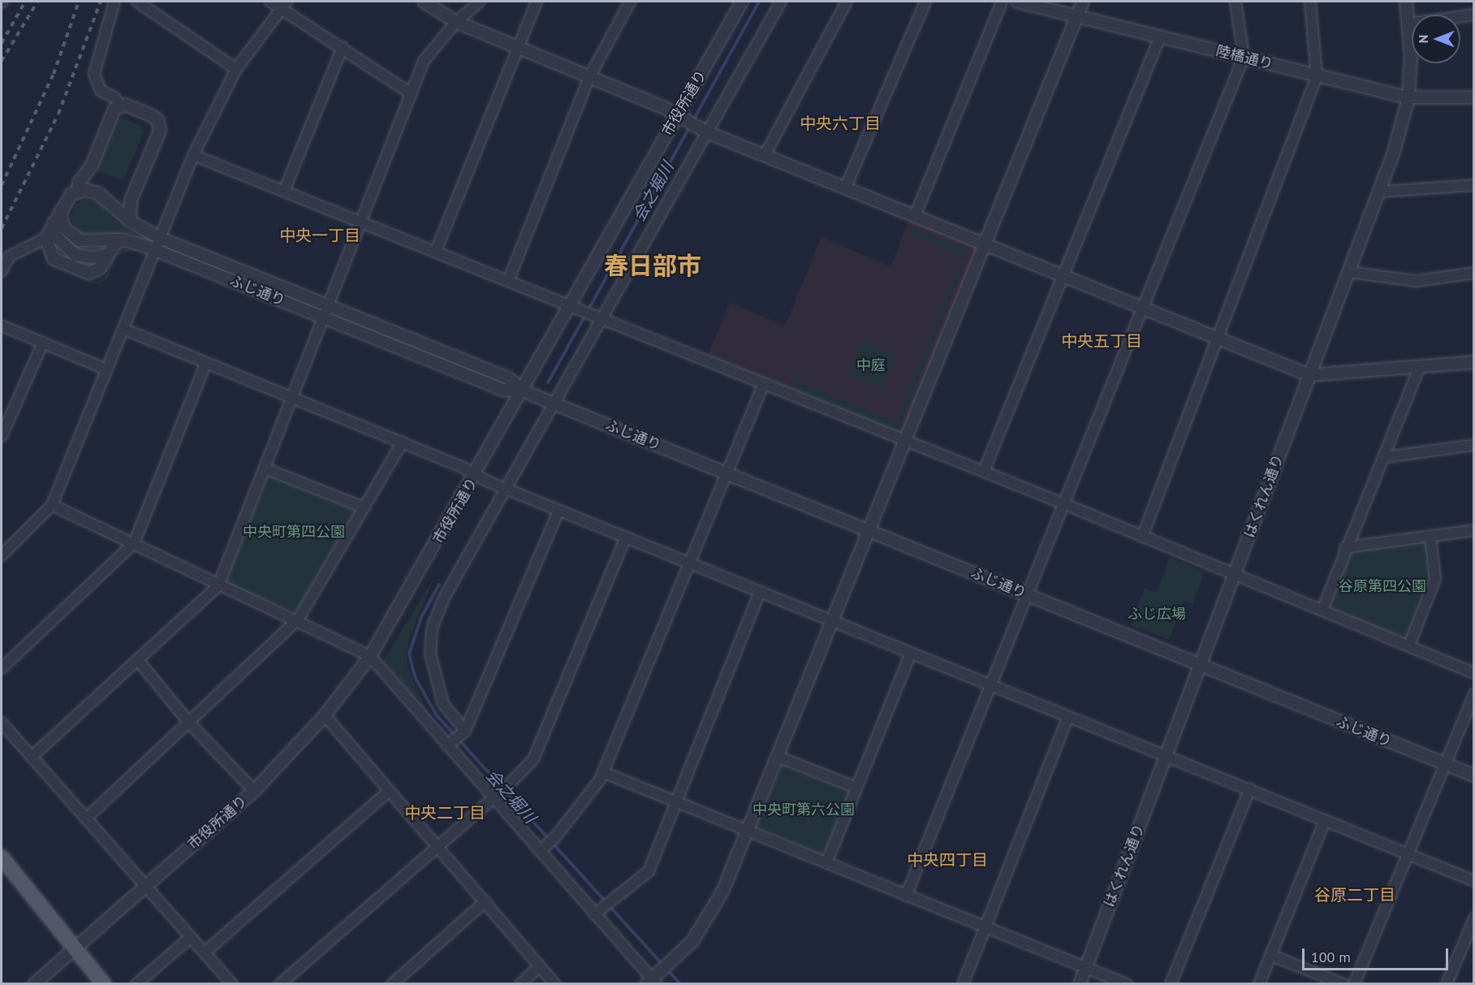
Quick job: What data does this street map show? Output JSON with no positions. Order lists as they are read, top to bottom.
{
  "streets": {
    "street": [
      "陸橋通り",
      "市役所通り",
      "ふじ通り",
      "はくれん通り"
    ]
  },
  "crossings": [
    ["陸橋通り", "はくれん通り"],
    ["市役所通り", "ふじ通り"],
    ["ふじ通り", "はくれん通り"]
  ],
  "districts": [
    "中央六丁目",
    "中央一丁目",
    "春日部市",
    "中央五丁目",
    "中央二丁目",
    "中央四丁目",
    "谷原二丁目"
  ],
  "water": ["会之堀川"],
  "parks": [
    "中庭",
    "中央町第四公園",
    "谷原第四公園",
    "ふじ広場",
    "中央町第六公園"
  ],
  "scale_bar": "100 m",
  "north": "left"
}
